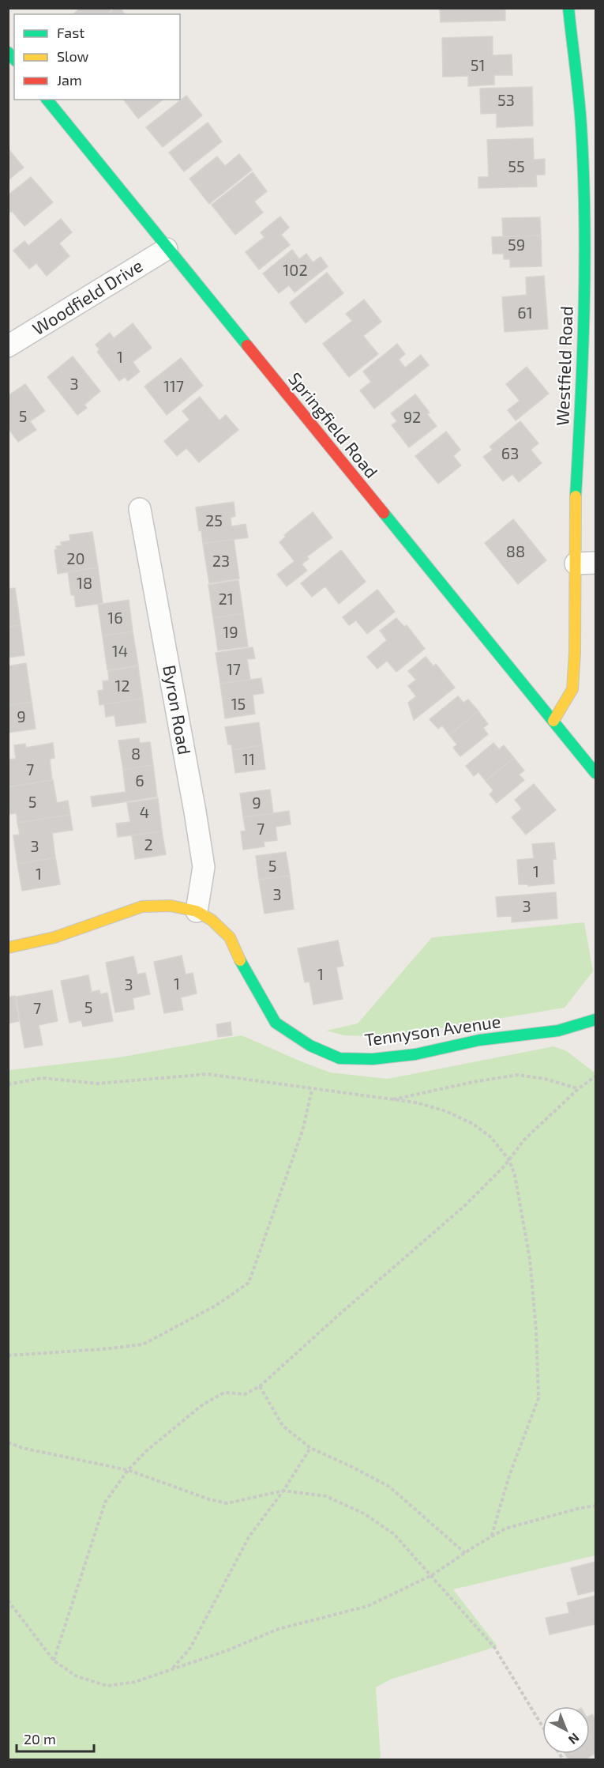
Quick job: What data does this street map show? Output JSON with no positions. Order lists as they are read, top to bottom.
{
  "streets": {
    "street": [
      "Woodfield Drive",
      "Westfield Road",
      "Springfield Road",
      "Byron Road",
      "Tennyson Avenue"
    ]
  },
  "crossings": [
    ["Woodfield Drive", "Springfield Road"],
    ["Westfield Road", "Springfield Road"],
    ["Byron Road", "Tennyson Avenue"]
  ],
  "house_numbers": [
    "51",
    "53",
    "55",
    "59",
    "102",
    "61",
    "1",
    "3",
    "117",
    "5",
    "92",
    "63",
    "25",
    "88",
    "20",
    "23",
    "18",
    "21",
    "16",
    "19",
    "14",
    "17",
    "12",
    "15",
    "9",
    "8",
    "11",
    "7",
    "6",
    "5",
    "9",
    "4",
    "7",
    "2",
    "3",
    "5",
    "1",
    "1",
    "3",
    "3",
    "1",
    "1",
    "3",
    "5",
    "7"
  ],
  "legend": ["Fast", "Slow", "Jam"],
  "scale_bar": "20 m",
  "north": "bottom right"
}
